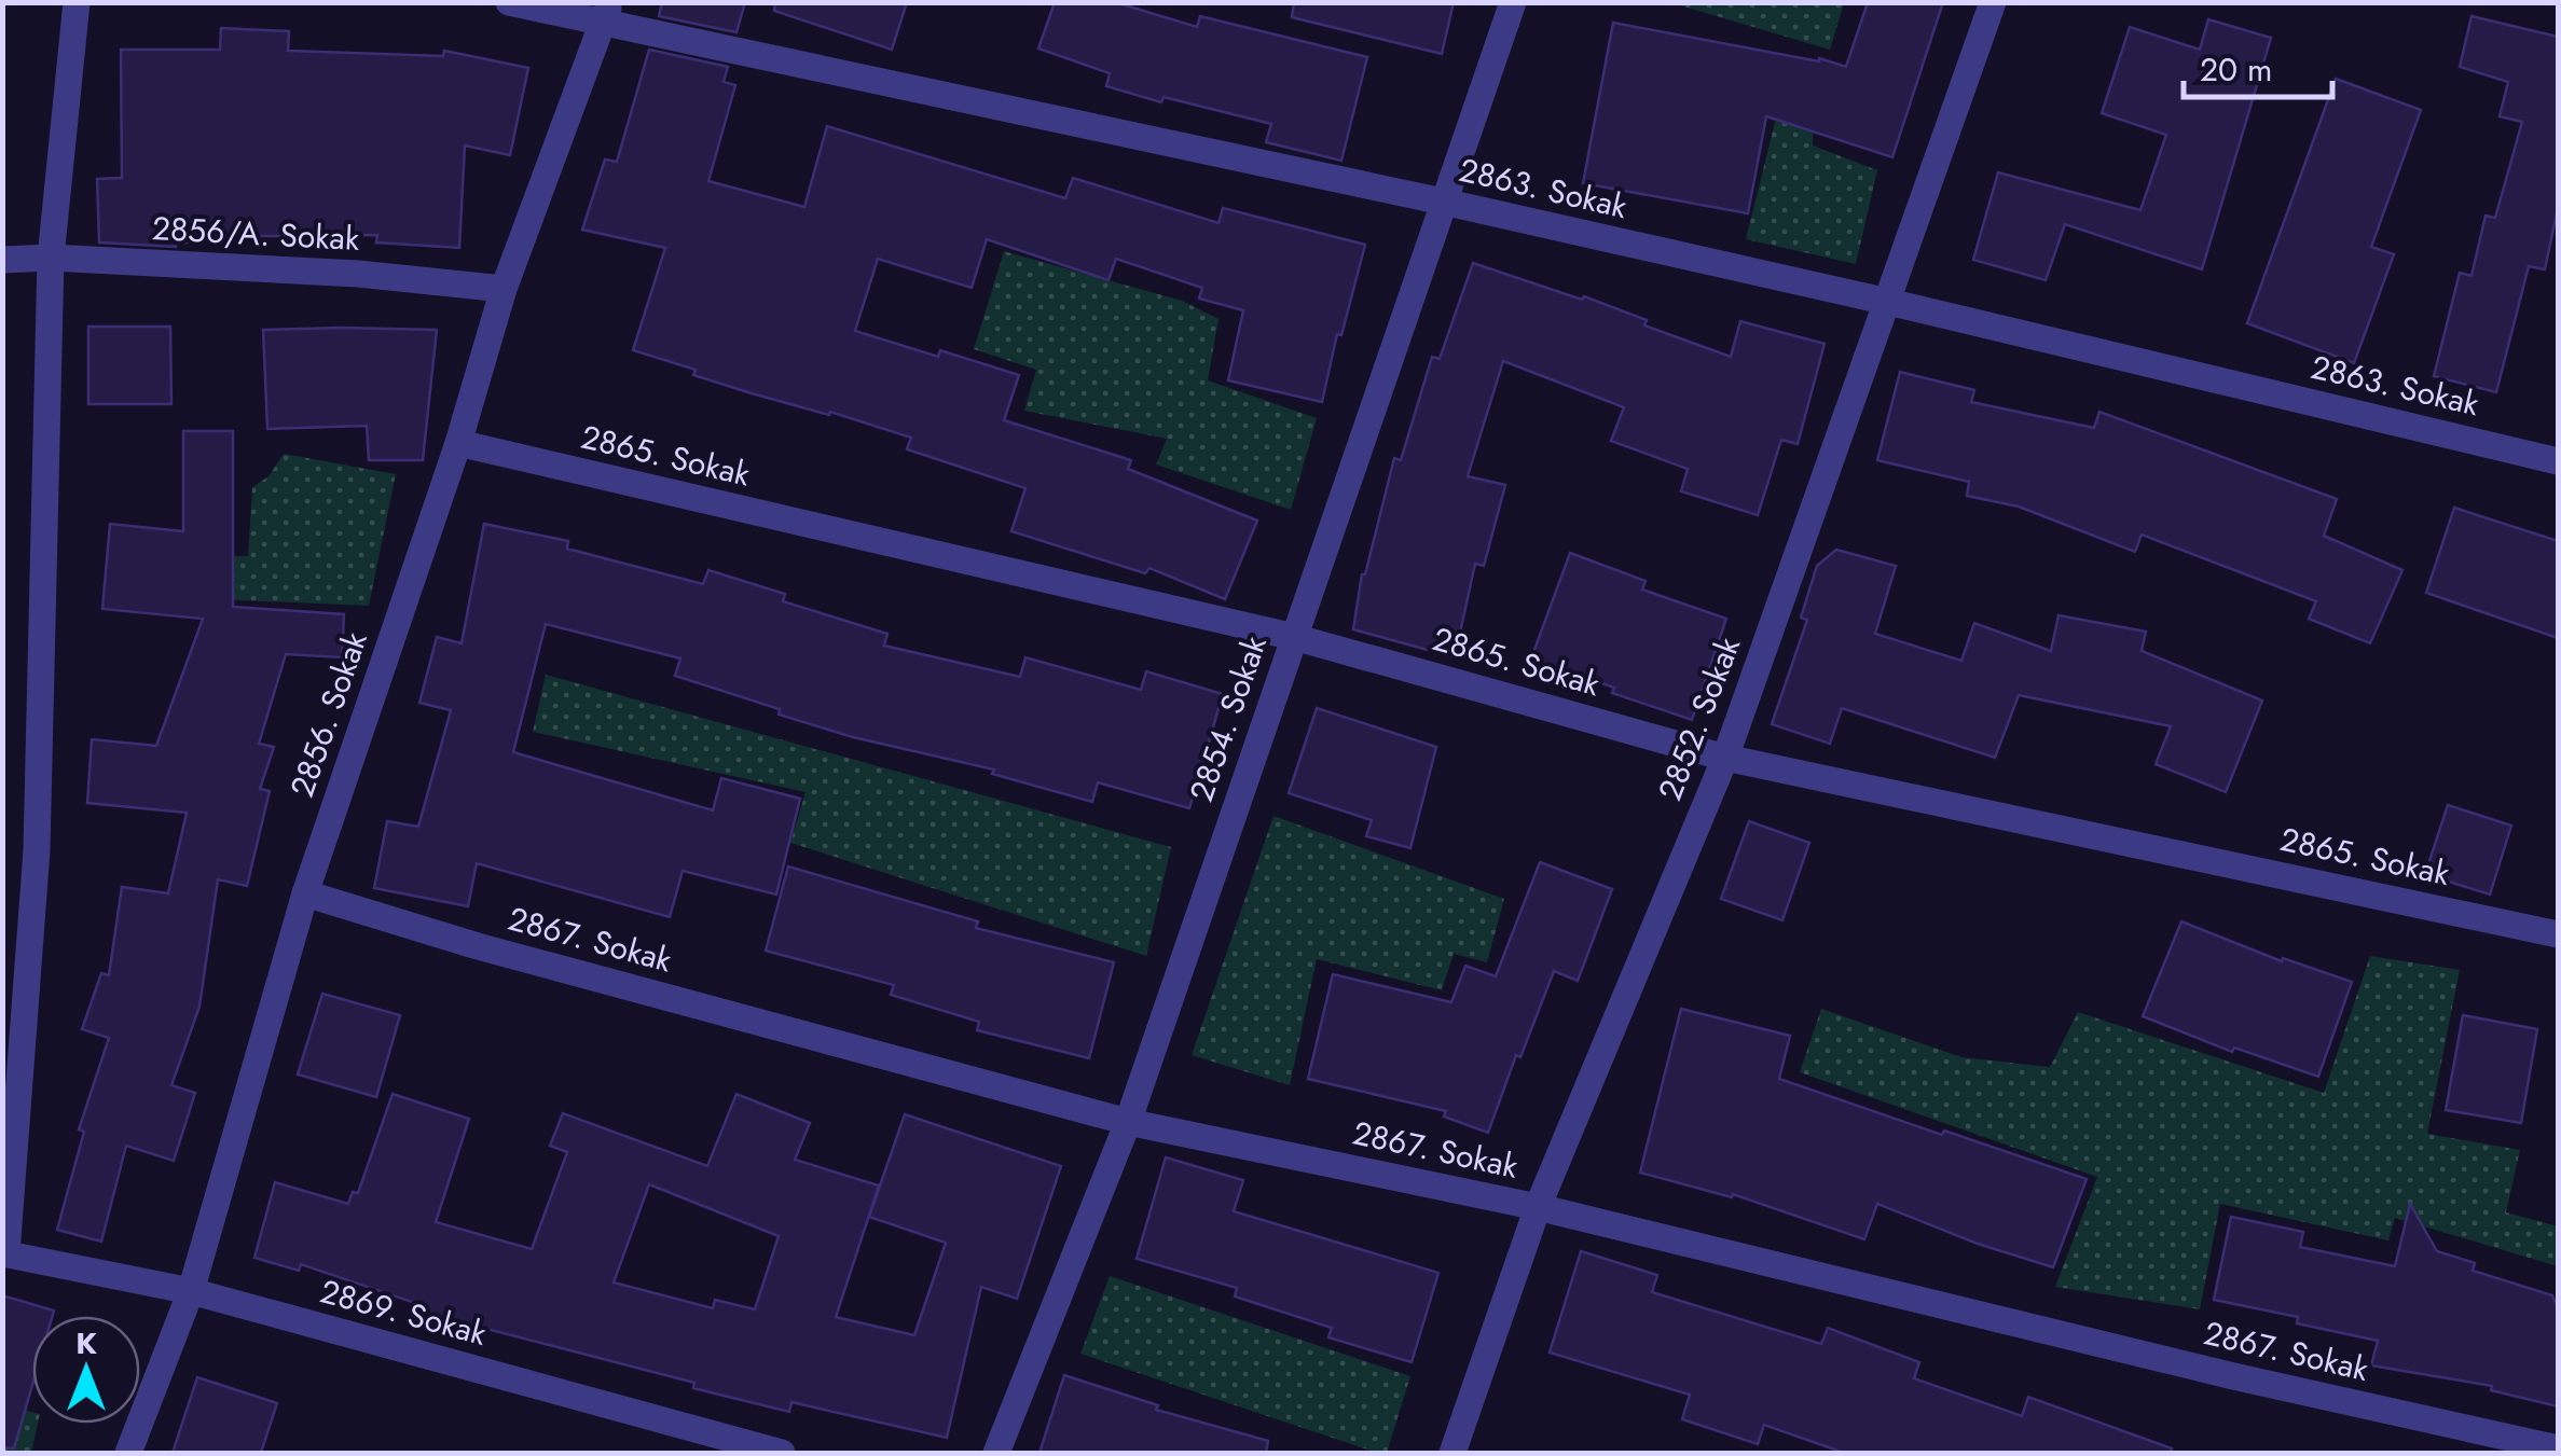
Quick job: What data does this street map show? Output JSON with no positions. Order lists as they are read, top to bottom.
{
  "streets": {
    "street": [
      "2863. Sokak",
      "2856/A. Sokak",
      "2865. Sokak",
      "2856. Sokak",
      "2854. Sokak",
      "2852. Sokak",
      "2867. Sokak",
      "2869. Sokak"
    ]
  },
  "crossings": [
    ["2863. Sokak", "2856. Sokak"],
    ["2863. Sokak", "2854. Sokak"],
    ["2863. Sokak", "2852. Sokak"],
    ["2856/A. Sokak", "2856. Sokak"],
    ["2865. Sokak", "2856. Sokak"],
    ["2865. Sokak", "2854. Sokak"],
    ["2865. Sokak", "2852. Sokak"],
    ["2856. Sokak", "2867. Sokak"],
    ["2856. Sokak", "2869. Sokak"],
    ["2854. Sokak", "2867. Sokak"],
    ["2852. Sokak", "2867. Sokak"]
  ],
  "scale_bar": "20 m",
  "north": "top"
}
